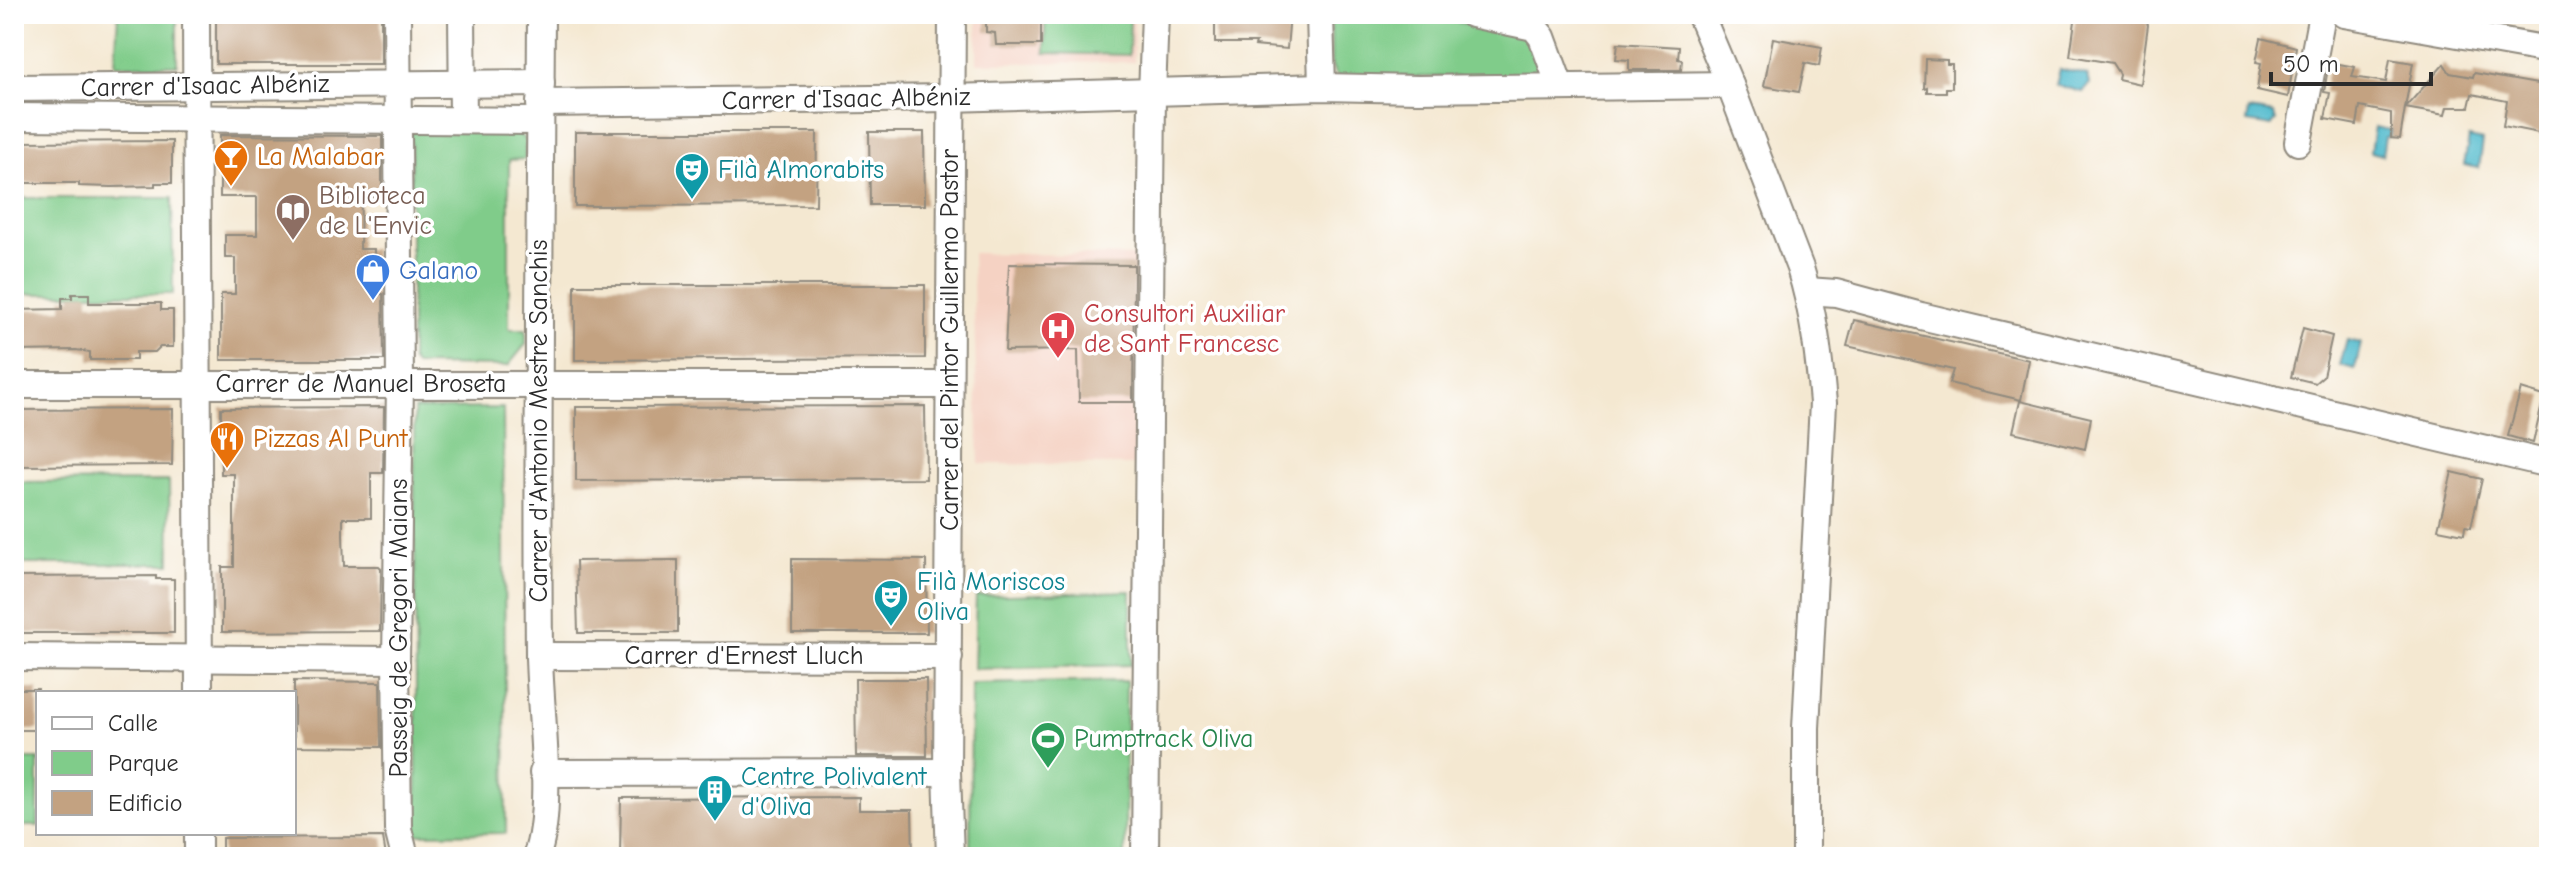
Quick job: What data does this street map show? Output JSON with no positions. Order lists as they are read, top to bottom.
{
  "streets": {
    "street": [
      "Carrer d'Isaac Albéniz",
      "Carrer del Pintor Guillermo Pastor",
      "Carrer de Manuel Broseta",
      "Carrer d'Antonio Mestre Sanchis",
      "Passeig de Gregori Maians",
      "Carrer d'Ernest Lluch"
    ]
  },
  "crossings": [
    ["Carrer d'Isaac Albéniz", "Carrer del Pintor Guillermo Pastor"],
    ["Carrer d'Isaac Albéniz", "Carrer d'Antonio Mestre Sanchis"],
    ["Carrer d'Isaac Albéniz", "Passeig de Gregori Maians"],
    ["Carrer del Pintor Guillermo Pastor", "Carrer de Manuel Broseta"],
    ["Carrer del Pintor Guillermo Pastor", "Carrer d'Ernest Lluch"],
    ["Carrer de Manuel Broseta", "Carrer d'Antonio Mestre Sanchis"],
    ["Carrer de Manuel Broseta", "Passeig de Gregori Maians"],
    ["Carrer d'Antonio Mestre Sanchis", "Carrer d'Ernest Lluch"]
  ],
  "places": {
    "bar": ["La Malabar"],
    "theatre": ["Filà Almorabits", "Filà Moriscos Oliva"],
    "library": ["Biblioteca de L'Envic"],
    "shop": ["Galano"],
    "hospital": ["Consultori Auxiliar de Sant Francesc"],
    "restaurant": ["Pizzas Al Punt"],
    "sports": ["Pumptrack Oliva"],
    "building": ["Centre Polivalent d'Oliva"]
  },
  "legend": ["Calle", "Parque", "Edificio"],
  "scale_bar": "50 m"
}
